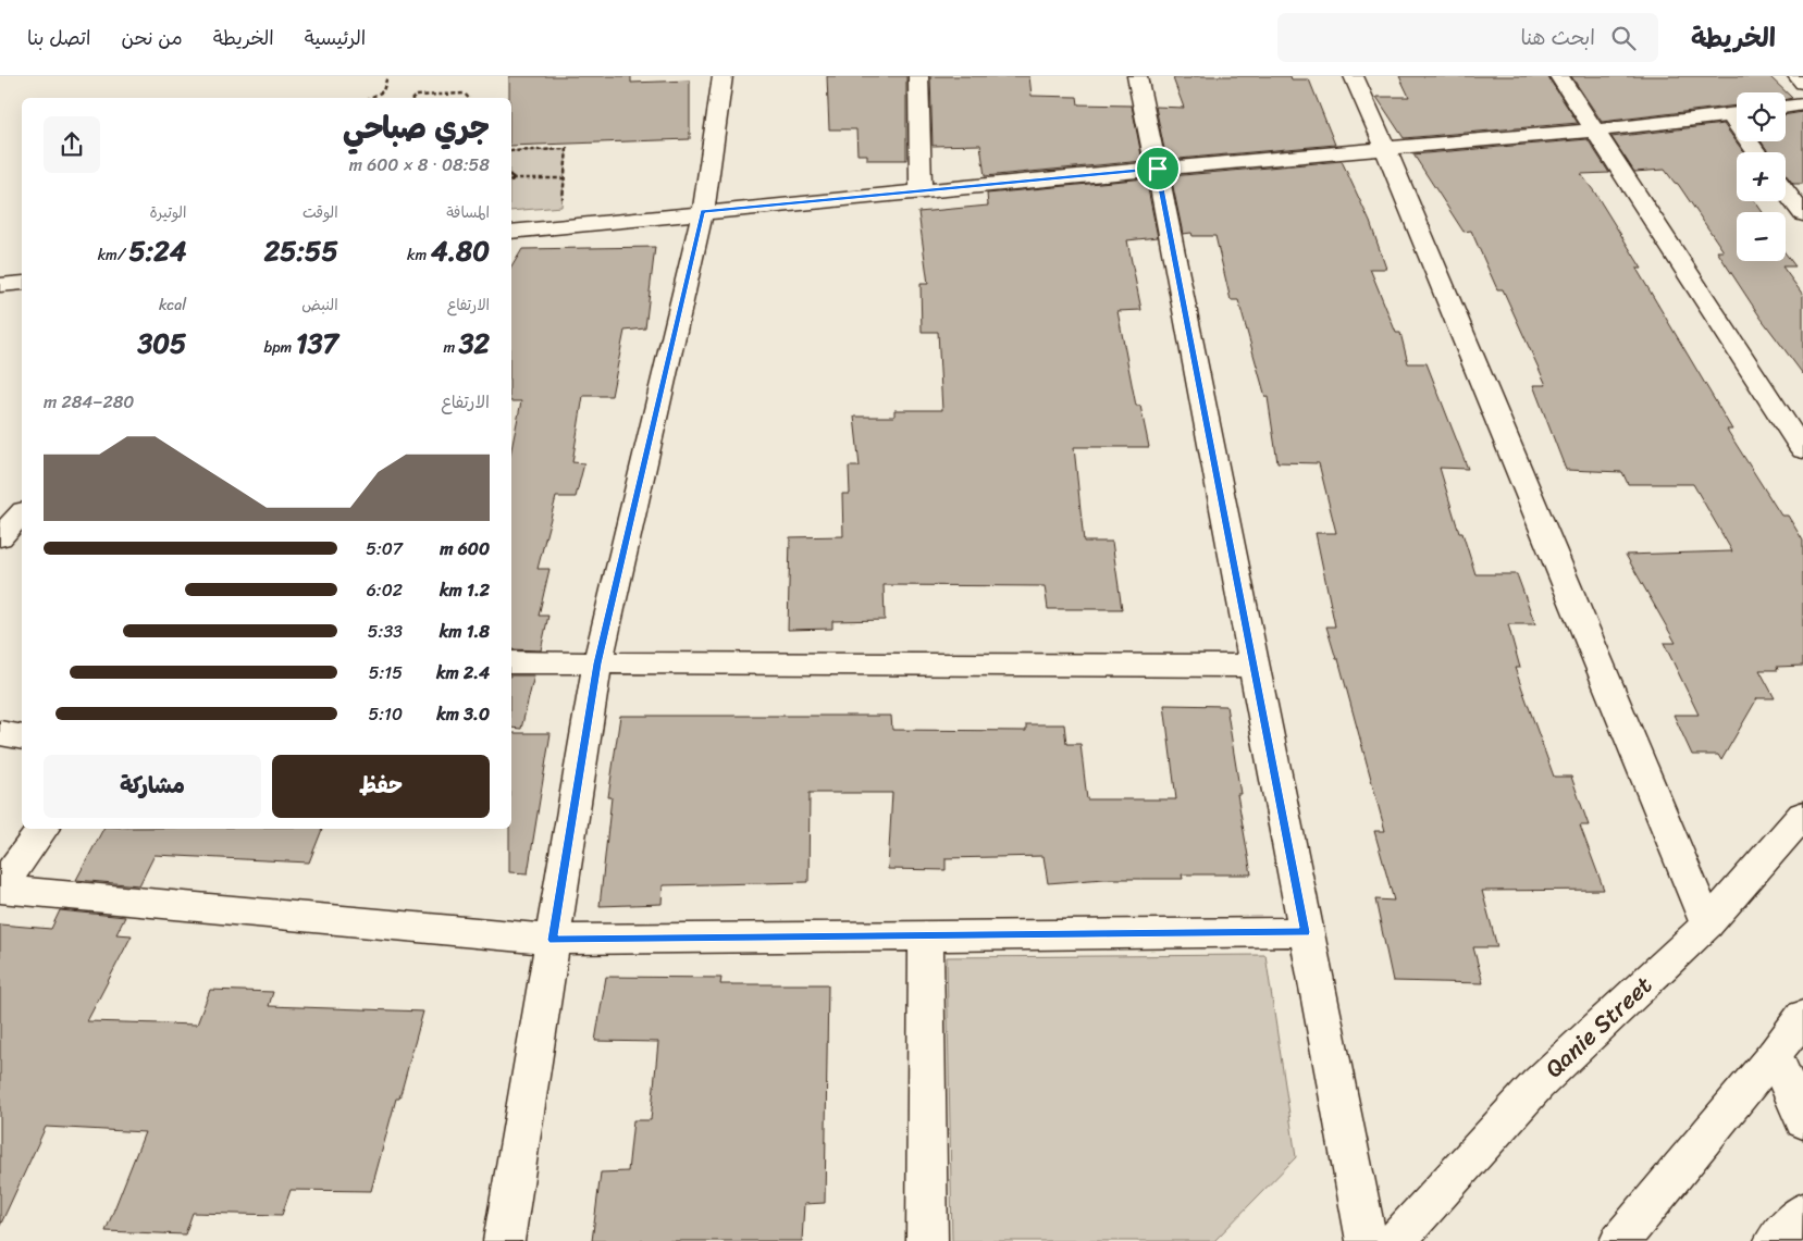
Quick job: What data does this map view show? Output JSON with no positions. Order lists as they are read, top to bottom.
{
  "streets": {
    "street": ["Qanie Street"]
  },
  "page": {
    "header": "الخريطة",
    "search": "ابحث هنا",
    "nav": [
      "الرئيسية",
      "الخريطة",
      "من نحن",
      "اتصل بنا"
    ],
    "map_buttons": ["+", "−"],
    "heading": ["جري صباحي", "08:58 · 8 × 600 m"],
    "stats": [
      ["المسافة", "4.80 km"],
      ["الوقت", "25:55"],
      ["الوتيرة", "5:24 /km"],
      ["الارتفاع", "32 m"],
      ["النبض", "137 bpm"],
      ["kcal", "305"]
    ],
    "chart": ["الارتفاع", "280–284 m"],
    "list": [
      {
        "name": "600 m",
        "note": "5:07"
      },
      {
        "name": "1.2 km",
        "note": "6:02"
      },
      {
        "name": "1.8 km",
        "note": "5:33"
      },
      {
        "name": "2.4 km",
        "note": "5:15"
      },
      {
        "name": "3.0 km",
        "note": "5:10"
      }
    ],
    "buttons": ["حفظ", "مشاركة"]
  }
}
